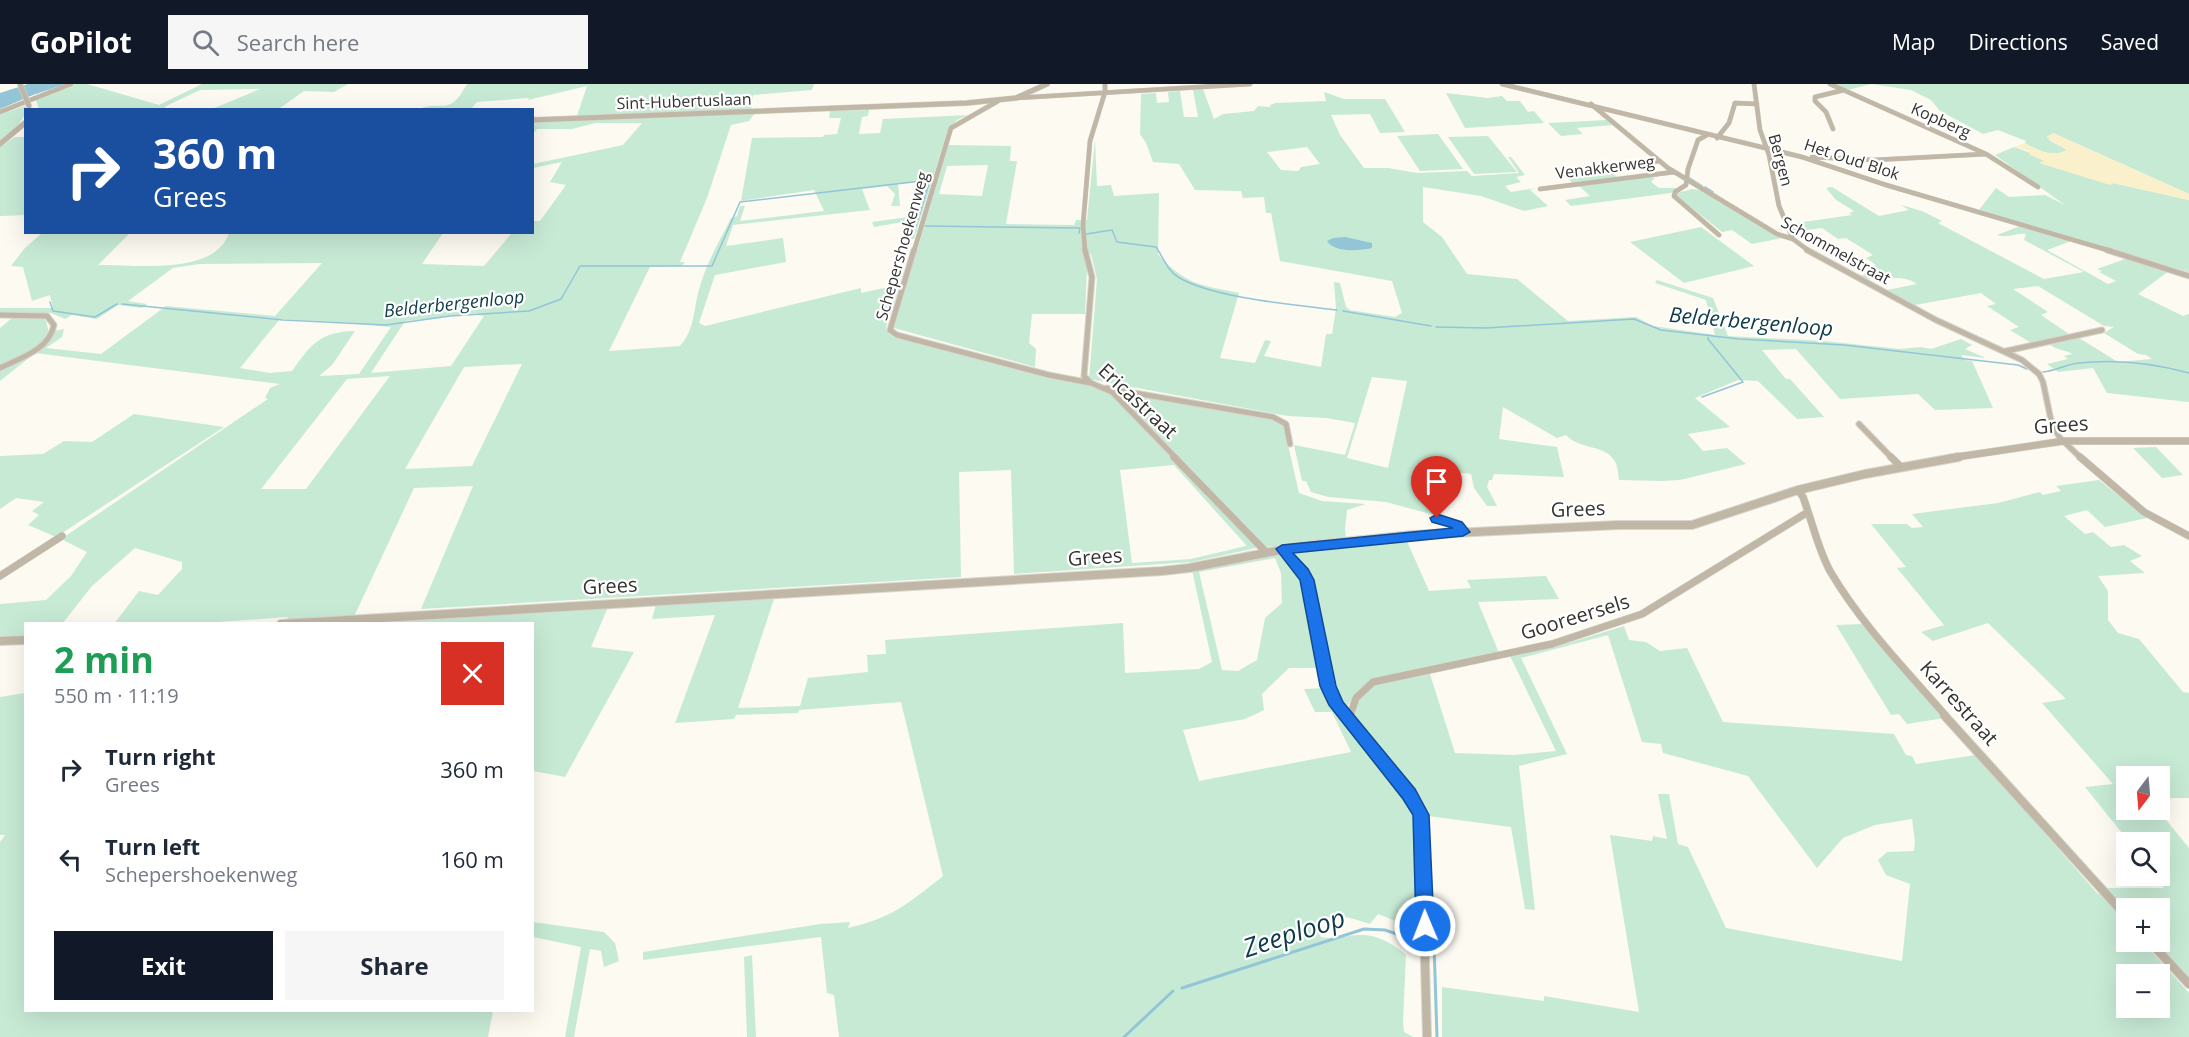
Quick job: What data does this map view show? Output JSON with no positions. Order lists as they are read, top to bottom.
{
  "streets": {
    "street": [
      "Sint-Hubertuslaan",
      "Kopberg",
      "Het Oud Blok",
      "Bergen",
      "Venakkerweg",
      "Schepershoekenweg",
      "Schommelstraat",
      "Ericastraat",
      "Grees",
      "Gooreersels",
      "Karrestraat"
    ]
  },
  "crossings": [
    ["Sint-Hubertuslaan", "Schepershoekenweg"],
    ["Het Oud Blok", "Bergen"],
    ["Het Oud Blok", "Schommelstraat"],
    ["Bergen", "Schommelstraat"],
    ["Venakkerweg", "Schommelstraat"],
    ["Schepershoekenweg", "Ericastraat"],
    ["Schommelstraat", "Grees"],
    ["Ericastraat", "Grees"],
    ["Grees", "Karrestraat"],
    ["Gooreersels", "Karrestraat"]
  ],
  "water": ["Belderbergenloop", "Zeeploop"],
  "north": "bottom",
  "page": {
    "header": "GoPilot",
    "search": "Search here",
    "nav": ["Map", "Directions", "Saved"],
    "turn": ["360 m", "Grees"],
    "heading": ["2 min", "550 m · 11:19"],
    "list": [
      {
        "name": "Turn right",
        "note": "Grees",
        "value": "360 m"
      },
      {
        "name": "Turn left",
        "note": "Schepershoekenweg",
        "value": "160 m"
      }
    ],
    "map_buttons": ["+", "−"],
    "buttons": ["Exit", "Share"]
  }
}
